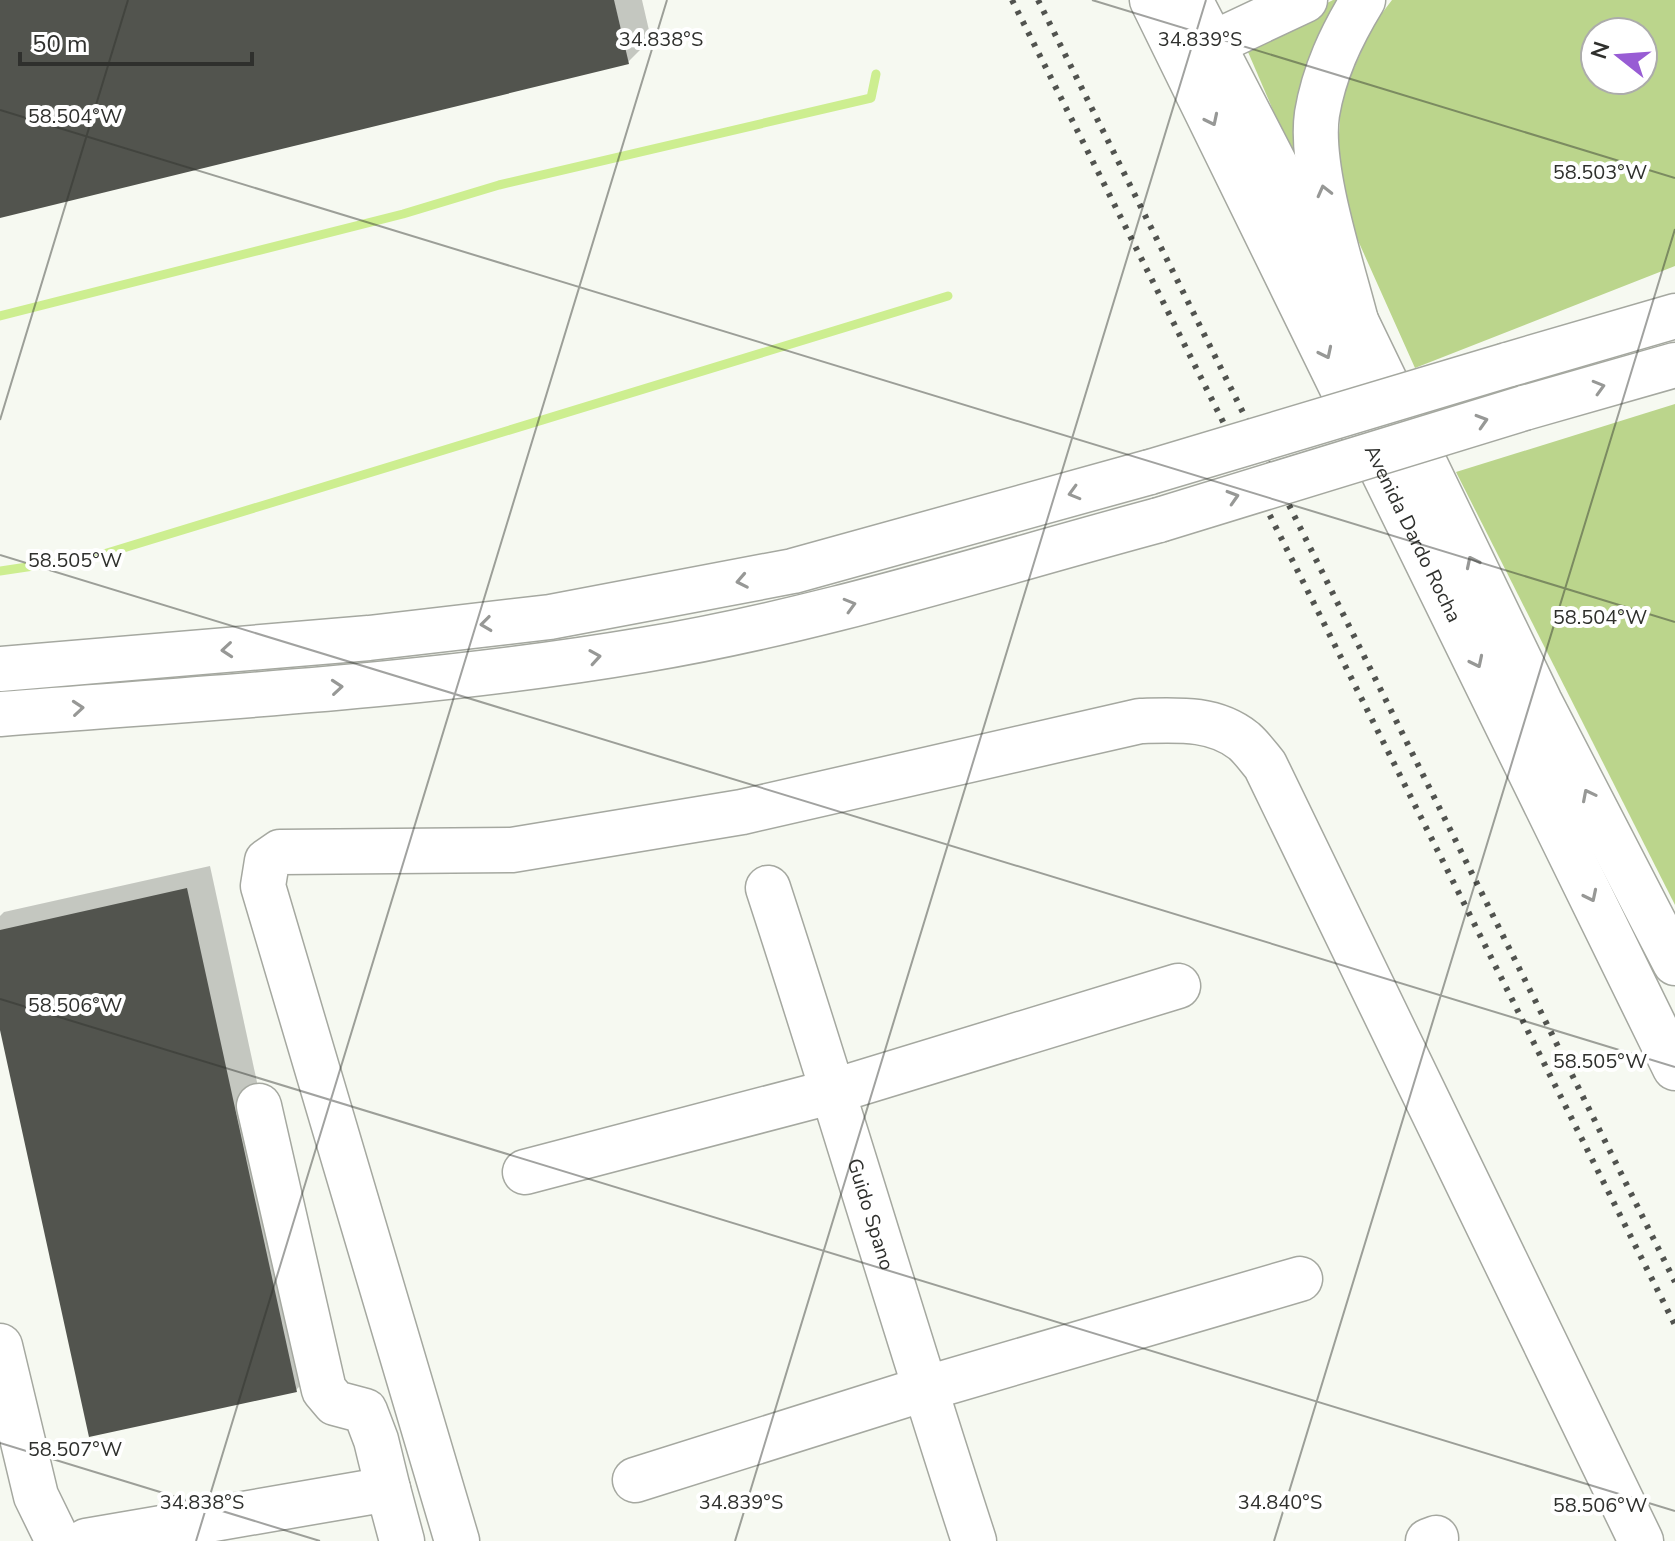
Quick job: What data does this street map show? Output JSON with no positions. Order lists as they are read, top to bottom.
{
  "streets": {
    "main road": ["Avenida Dardo Rocha", "Guido Spano"]
  },
  "scale_bar": "50 m",
  "north": "left",
  "coordinates": [
    "34.838°S",
    "34.839°S",
    "58.504°W",
    "58.503°W",
    "58.505°W",
    "58.506°W",
    "58.507°W",
    "34.840°S"
  ]
}
